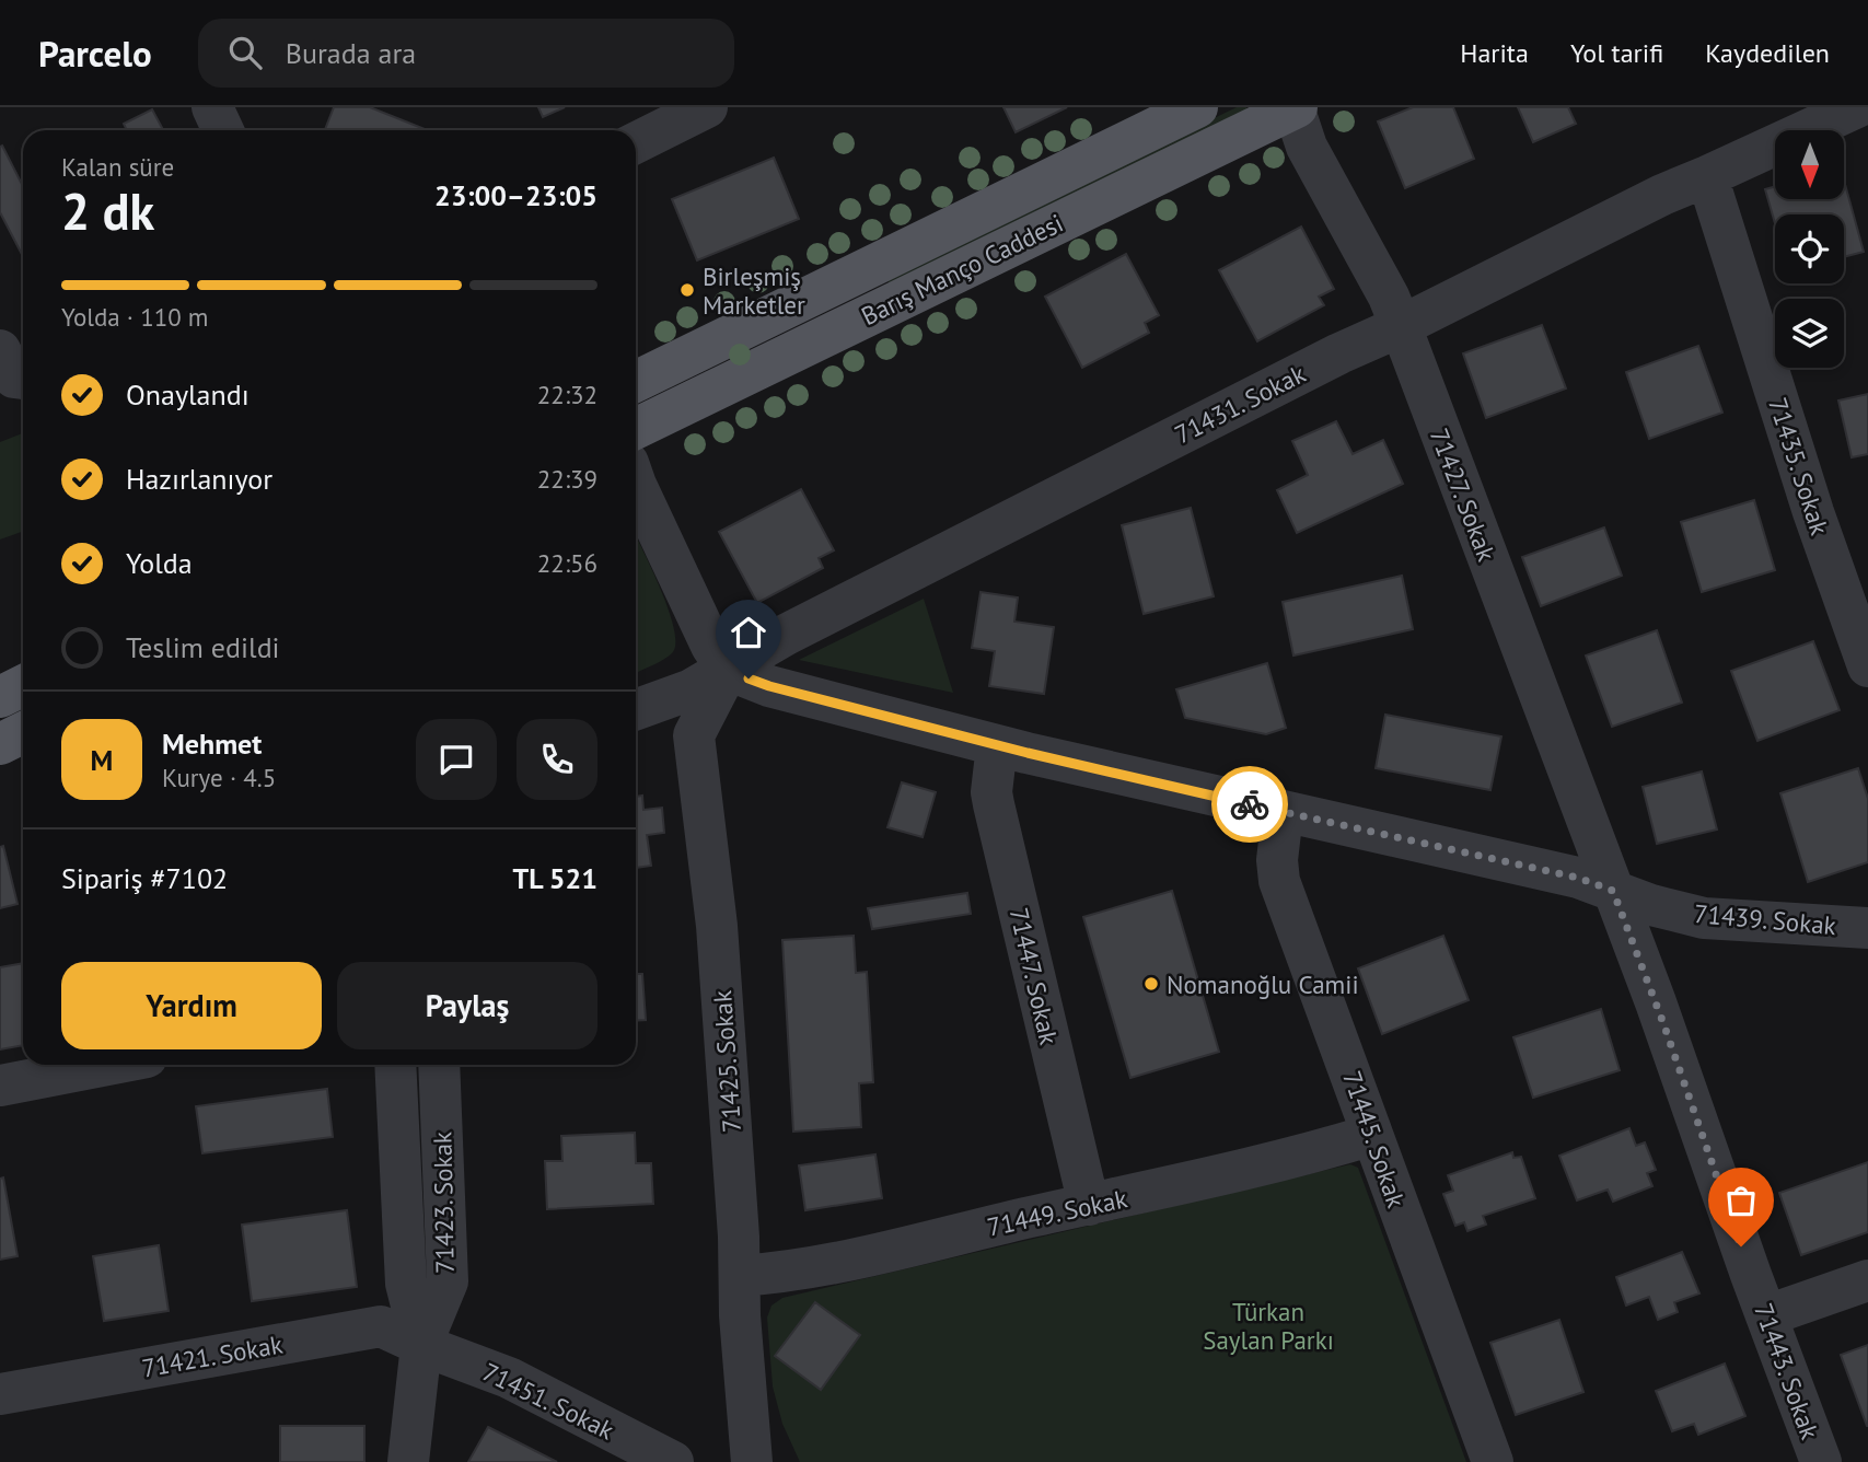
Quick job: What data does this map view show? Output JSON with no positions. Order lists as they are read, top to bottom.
{
  "streets": {
    "main road": ["Barış Manço Caddesi"],
    "street": [
      "71431. Sokak",
      "71435. Sokak",
      "71427. Sokak",
      "71439. Sokak",
      "71447. Sokak",
      "71425. Sokak",
      "71445. Sokak",
      "71423. Sokak",
      "71449. Sokak",
      "71421. Sokak",
      "71443. Sokak",
      "71451. Sokak"
    ]
  },
  "crossings": [
    ["Barış Manço Caddesi", "71427. Sokak"],
    ["71431. Sokak", "71435. Sokak"],
    ["71431. Sokak", "71427. Sokak"],
    ["71431. Sokak", "71439. Sokak"],
    ["71431. Sokak", "71425. Sokak"],
    ["71427. Sokak", "71439. Sokak"],
    ["71427. Sokak", "71443. Sokak"],
    ["71439. Sokak", "71447. Sokak"],
    ["71439. Sokak", "71425. Sokak"],
    ["71439. Sokak", "71445. Sokak"],
    ["71439. Sokak", "71443. Sokak"],
    ["71447. Sokak", "71449. Sokak"],
    ["71425. Sokak", "71449. Sokak"],
    ["71445. Sokak", "71449. Sokak"],
    ["71423. Sokak", "71421. Sokak"],
    ["71423. Sokak", "71451. Sokak"],
    ["71421. Sokak", "71451. Sokak"]
  ],
  "parks": ["Türkan Saylan Parkı"],
  "places": ["Birleşmiş Marketler", "Nomanoğlu Camii"],
  "north": "bottom",
  "page": {
    "header": "Parcelo",
    "search": "Burada ara",
    "nav": ["Harita", "Yol tarifi", "Kaydedilen"],
    "heading": ["2 dk", "Kalan süre", "23:00–23:05"],
    "panel": [
      "Mehmet",
      "Kurye · 4.5",
      "Sipariş #7102",
      "TL 521"
    ],
    "bar": "Yolda · 110 m",
    "list": [
      ["Onaylandı", "22:32"],
      ["Hazırlanıyor", "22:39"],
      ["Yolda", "22:56"],
      "Teslim edildi"
    ],
    "round": "M",
    "buttons": ["Yardım", "Paylaş"]
  }
}
